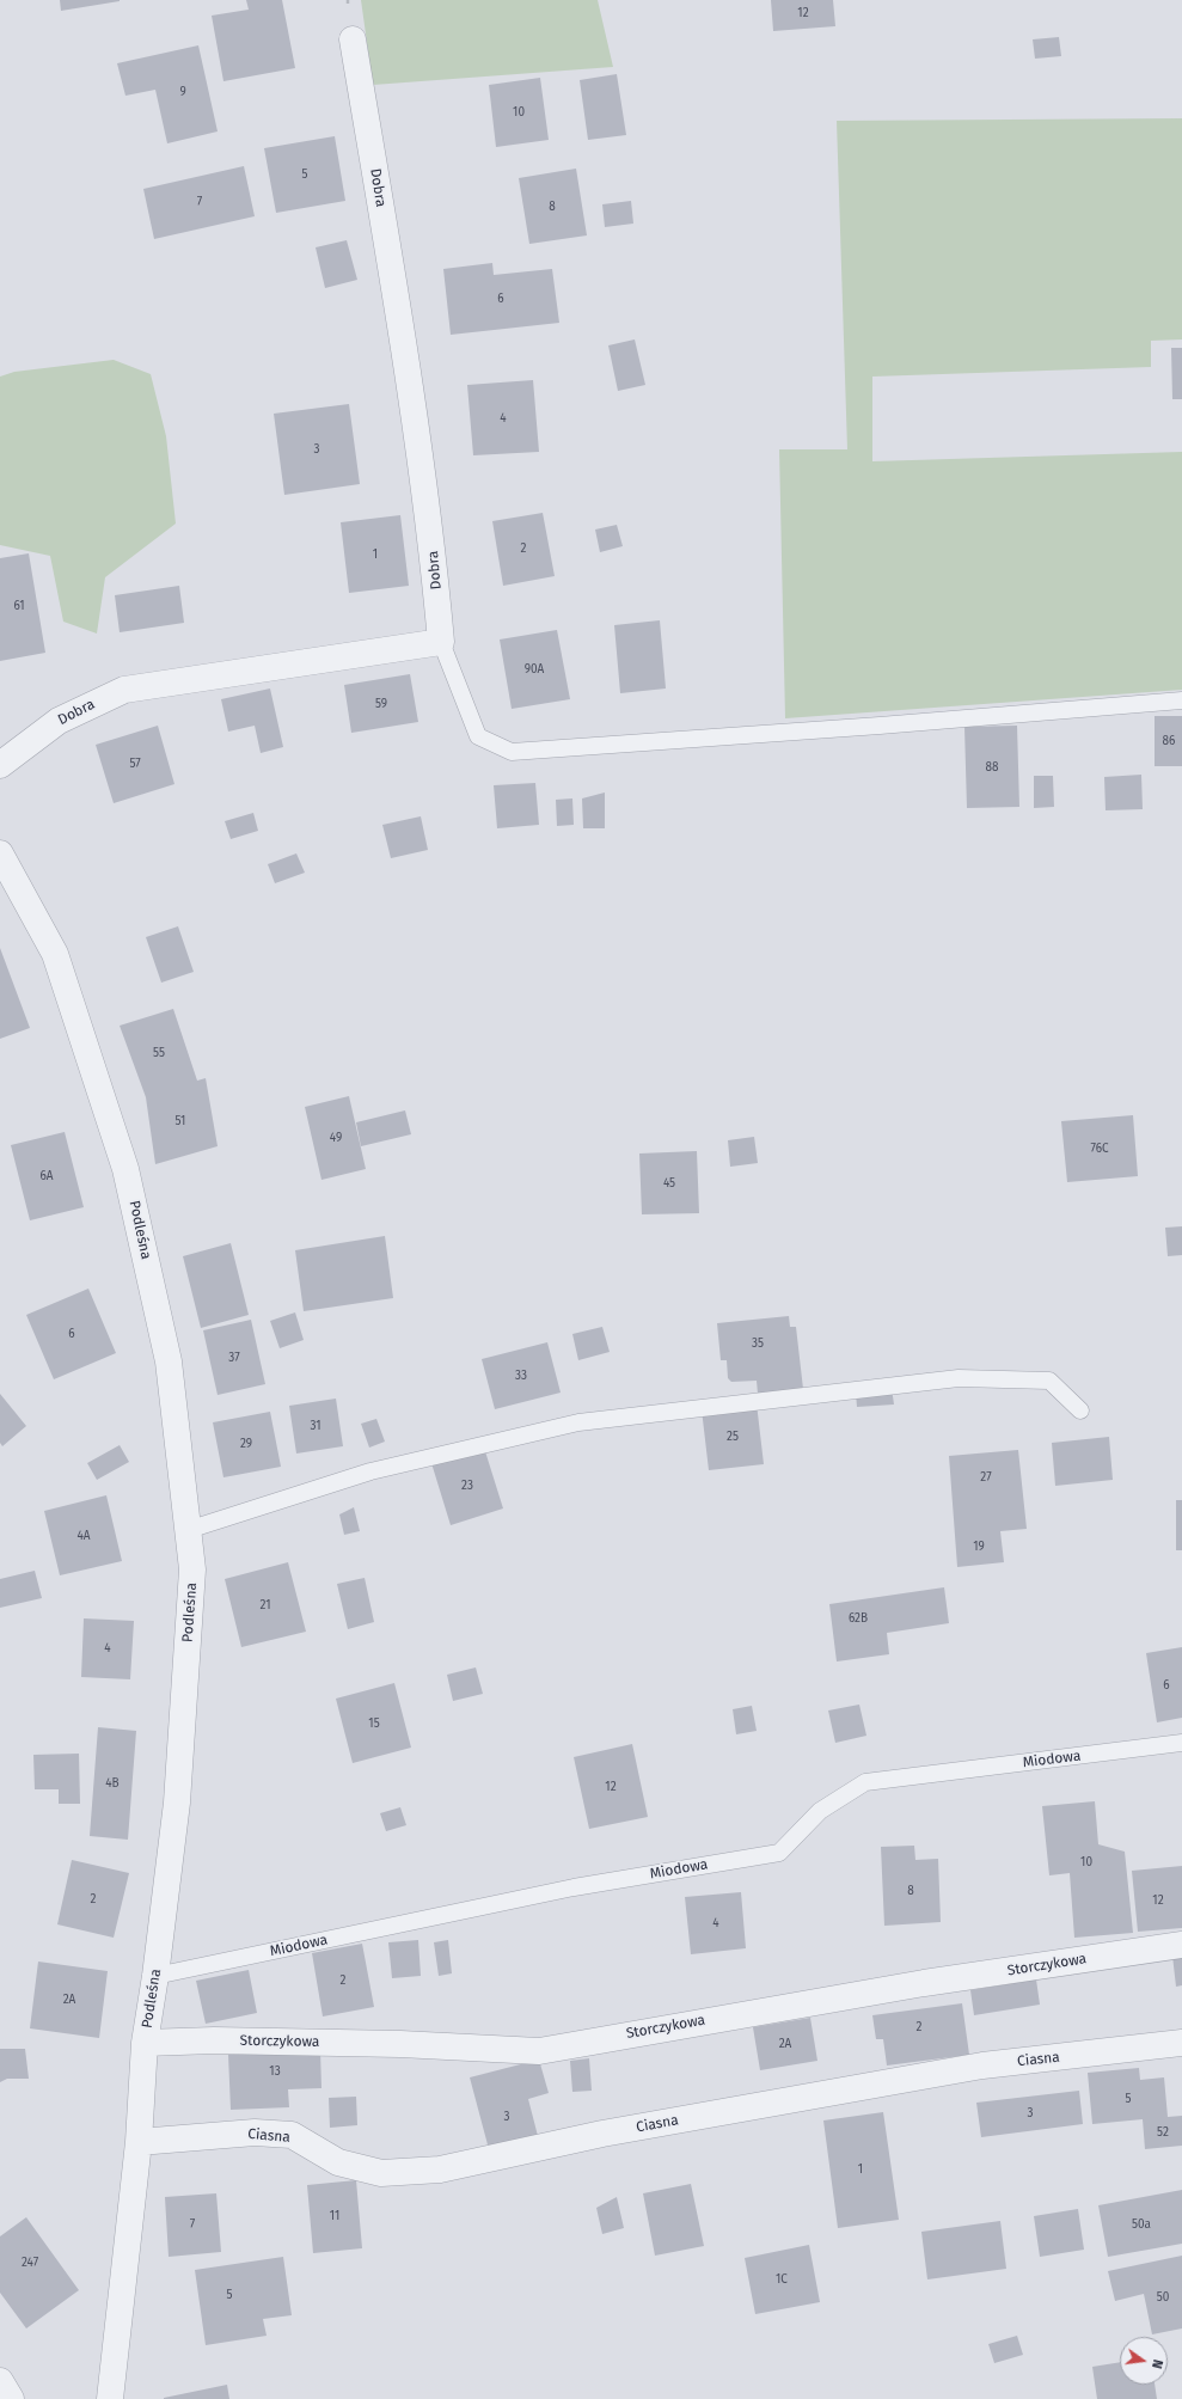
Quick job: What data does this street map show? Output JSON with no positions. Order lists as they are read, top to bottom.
{
  "streets": {
    "street": [
      "Dobra",
      "Podleśna",
      "Storczykowa",
      "Ciasna"
    ],
    "lane": ["Miodowa"]
  },
  "crossings": [
    ["Podleśna", "Miodowa"],
    ["Podleśna", "Storczykowa"],
    ["Podleśna", "Ciasna"]
  ],
  "house_numbers": [
    "12",
    "9",
    "10",
    "5",
    "7",
    "8",
    "6",
    "4",
    "3",
    "2",
    "1",
    "61",
    "90A",
    "59",
    "86",
    "57",
    "88",
    "55",
    "51",
    "49",
    "76C",
    "6A",
    "45",
    "6",
    "35",
    "37",
    "33",
    "31",
    "25",
    "29",
    "27",
    "23",
    "4A",
    "19",
    "21",
    "62B",
    "4",
    "6",
    "15",
    "4B",
    "12",
    "10",
    "8",
    "2",
    "12",
    "4",
    "2",
    "2A",
    "2",
    "2A",
    "13",
    "5",
    "3",
    "3",
    "52",
    "1",
    "11",
    "7",
    "50a",
    "247",
    "1C",
    "5",
    "50"
  ],
  "north": "right"
}
